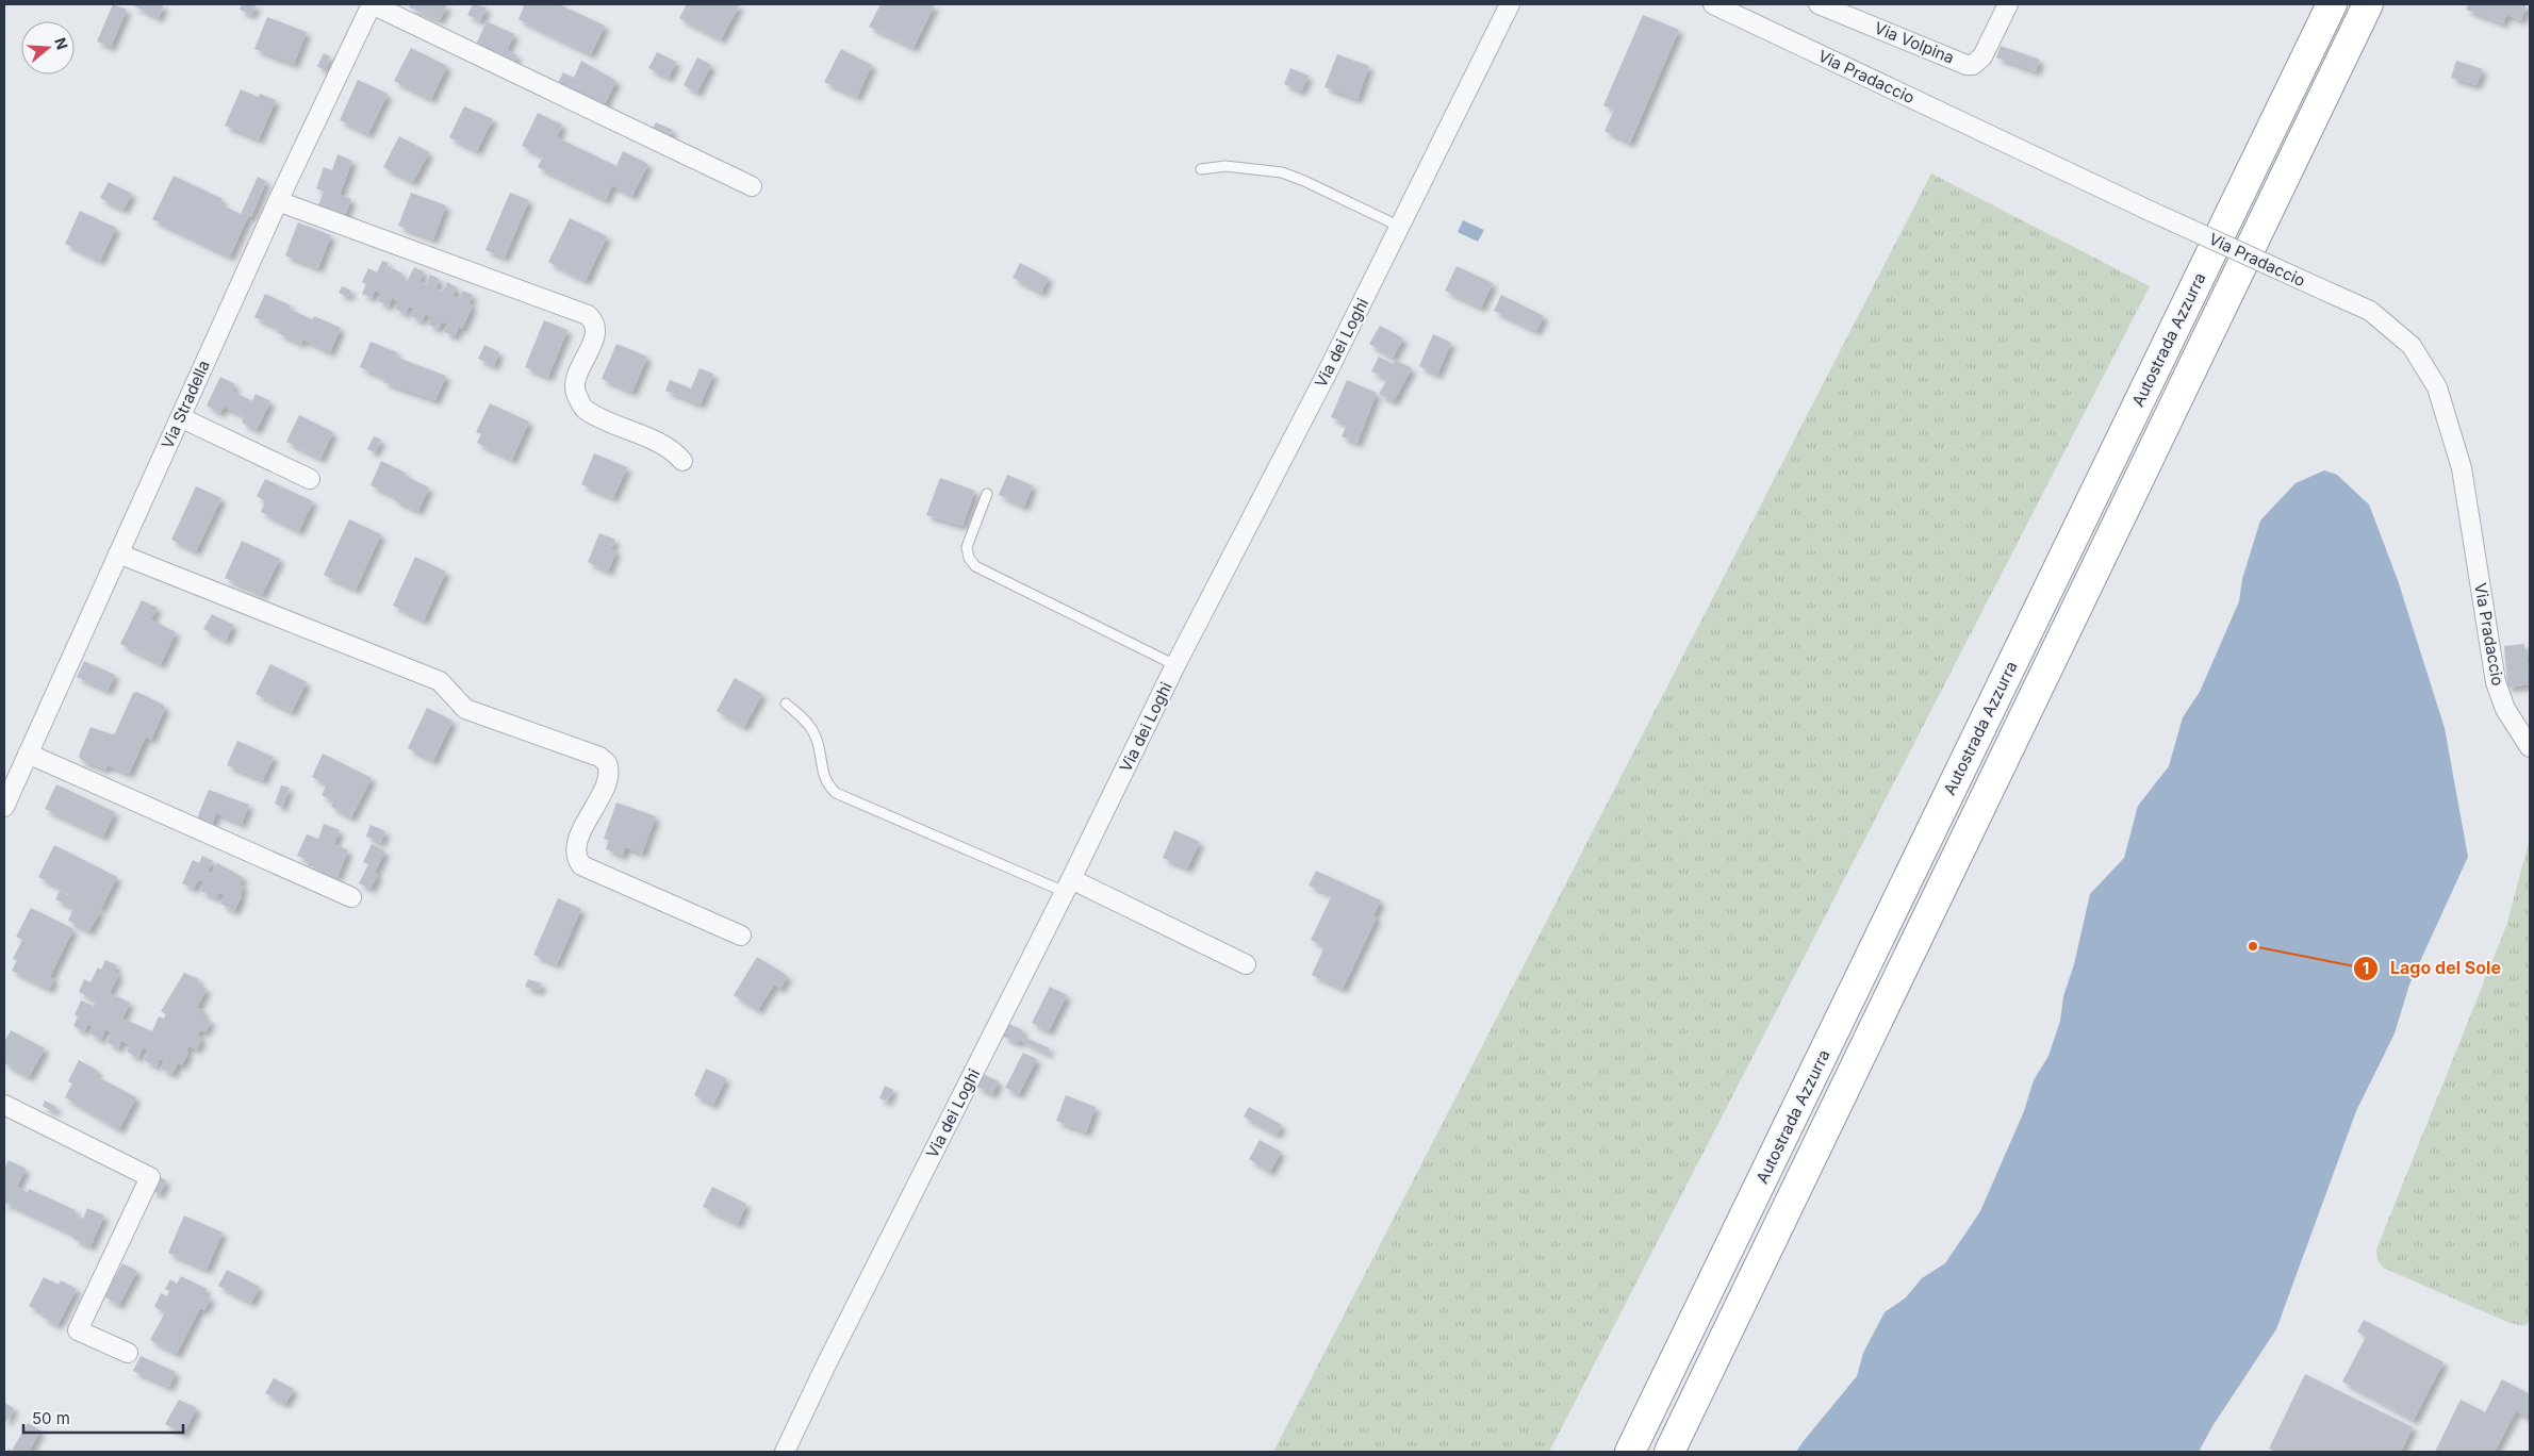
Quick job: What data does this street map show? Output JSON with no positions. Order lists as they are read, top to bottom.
{
  "streets": {
    "highway": ["Autostrada Azzurra"],
    "street": [
      "Via Volpina",
      "Via Pradaccio",
      "Via dei Loghi",
      "Via Stradella"
    ]
  },
  "places": ["Lago del Sole"],
  "scale_bar": "50 m",
  "north": "right"
}
